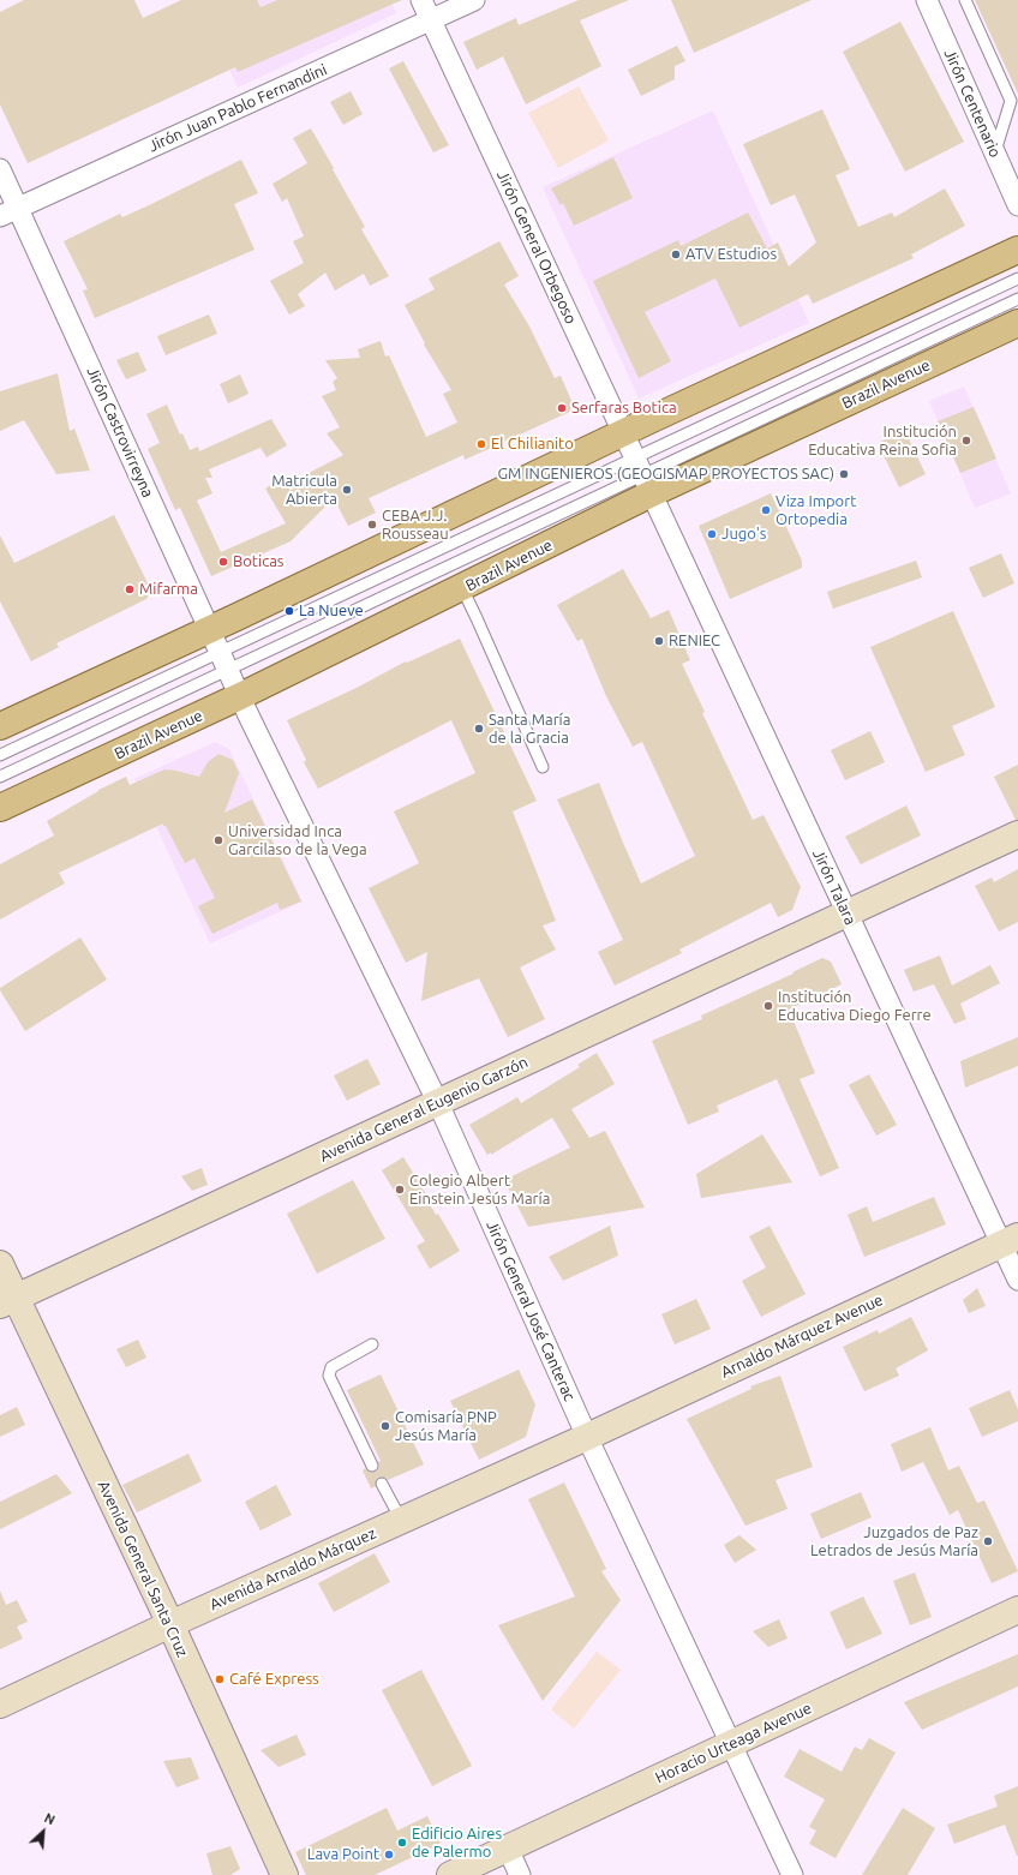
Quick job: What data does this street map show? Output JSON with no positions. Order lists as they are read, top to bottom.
{
  "streets": {
    "main road": ["Brazil Avenue"],
    "street": [
      "Jirón Centenario",
      "Jirón Juan Pablo Fernandini",
      "Jirón General Orbegoso",
      "Jirón Castrovirreyna",
      "Jirón Talara",
      "Avenida General Eugenio Garzón",
      "Jirón General José Canterac",
      "Arnaldo Márquez Avenue",
      "Avenida General Santa Cruz",
      "Avenida Arnaldo Márquez",
      "Horacio Urteaga Avenue"
    ]
  },
  "crossings": [
    ["Jirón Juan Pablo Fernandini", "Jirón General Orbegoso"],
    ["Jirón Juan Pablo Fernandini", "Jirón Castrovirreyna"],
    ["Jirón General Orbegoso", "Brazil Avenue"],
    ["Jirón General Orbegoso", "Jirón Talara"],
    ["Brazil Avenue", "Jirón Castrovirreyna"],
    ["Brazil Avenue", "Jirón Talara"],
    ["Brazil Avenue", "Jirón General José Canterac"],
    ["Jirón Castrovirreyna", "Jirón General José Canterac"],
    ["Jirón Talara", "Avenida General Eugenio Garzón"],
    ["Jirón Talara", "Arnaldo Márquez Avenue"],
    ["Avenida General Eugenio Garzón", "Jirón General José Canterac"],
    ["Avenida General Eugenio Garzón", "Avenida General Santa Cruz"],
    ["Jirón General José Canterac", "Arnaldo Márquez Avenue"],
    ["Jirón General José Canterac", "Avenida Arnaldo Márquez"],
    ["Jirón General José Canterac", "Horacio Urteaga Avenue"],
    ["Arnaldo Márquez Avenue", "Avenida Arnaldo Márquez"],
    ["Avenida General Santa Cruz", "Avenida Arnaldo Márquez"]
  ],
  "places": [
    "ATV Estudios",
    "Serfaras Botica",
    "Institución Educativa Reina Sofia",
    "El Chilianito",
    "GM INGENIEROS (GEOGISMAP PROYECTOS SAC)",
    "Matricula Abierta",
    "Viza Import Ortopedia",
    "CEBA J.J. Rousseau",
    "Jugo's",
    "Boticas",
    "Mifarma",
    "La Nueve",
    "RENIEC",
    "Santa María de la Gracia",
    "Universidad Inca Garcilaso de la Vega",
    "Institución Educativa Diego Ferre",
    "Colegio Albert Einstein Jesús María",
    "Comisaría PNP Jesús María",
    "Juzgados de Paz Letrados de Jesús María",
    "Café Express",
    "Edificio Aires de Palermo",
    "Lava Point"
  ],
  "north": "top right"
}
